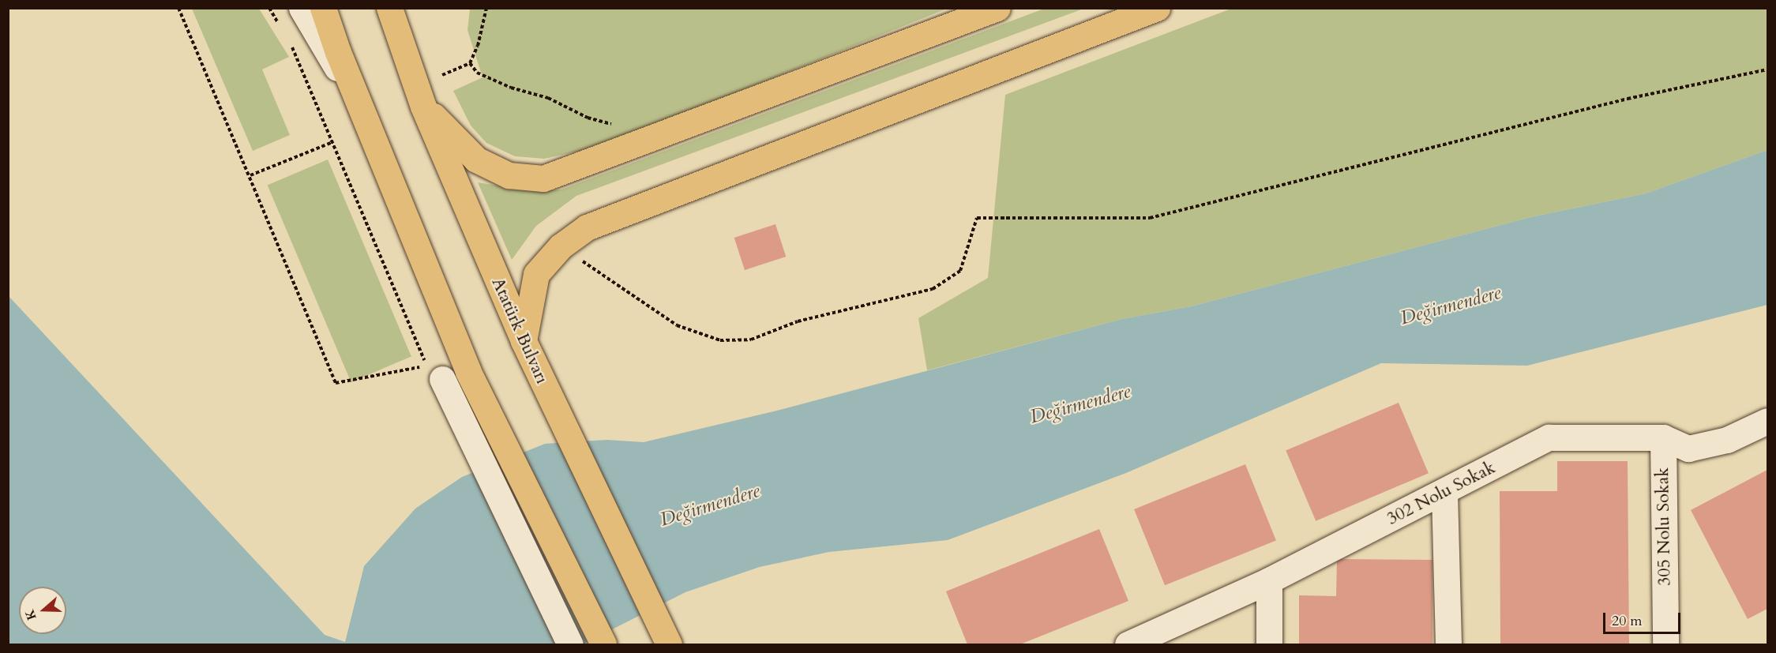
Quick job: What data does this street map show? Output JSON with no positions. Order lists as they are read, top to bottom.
{
  "streets": {
    "highway": ["Atatürk Bulvarı"],
    "street": ["302 Nolu Sokak", "305 Nolu Sokak"]
  },
  "crossings": [
    ["302 Nolu Sokak", "305 Nolu Sokak"]
  ],
  "water": ["Değirmendere"],
  "scale_bar": "20 m",
  "north": "left"
}
